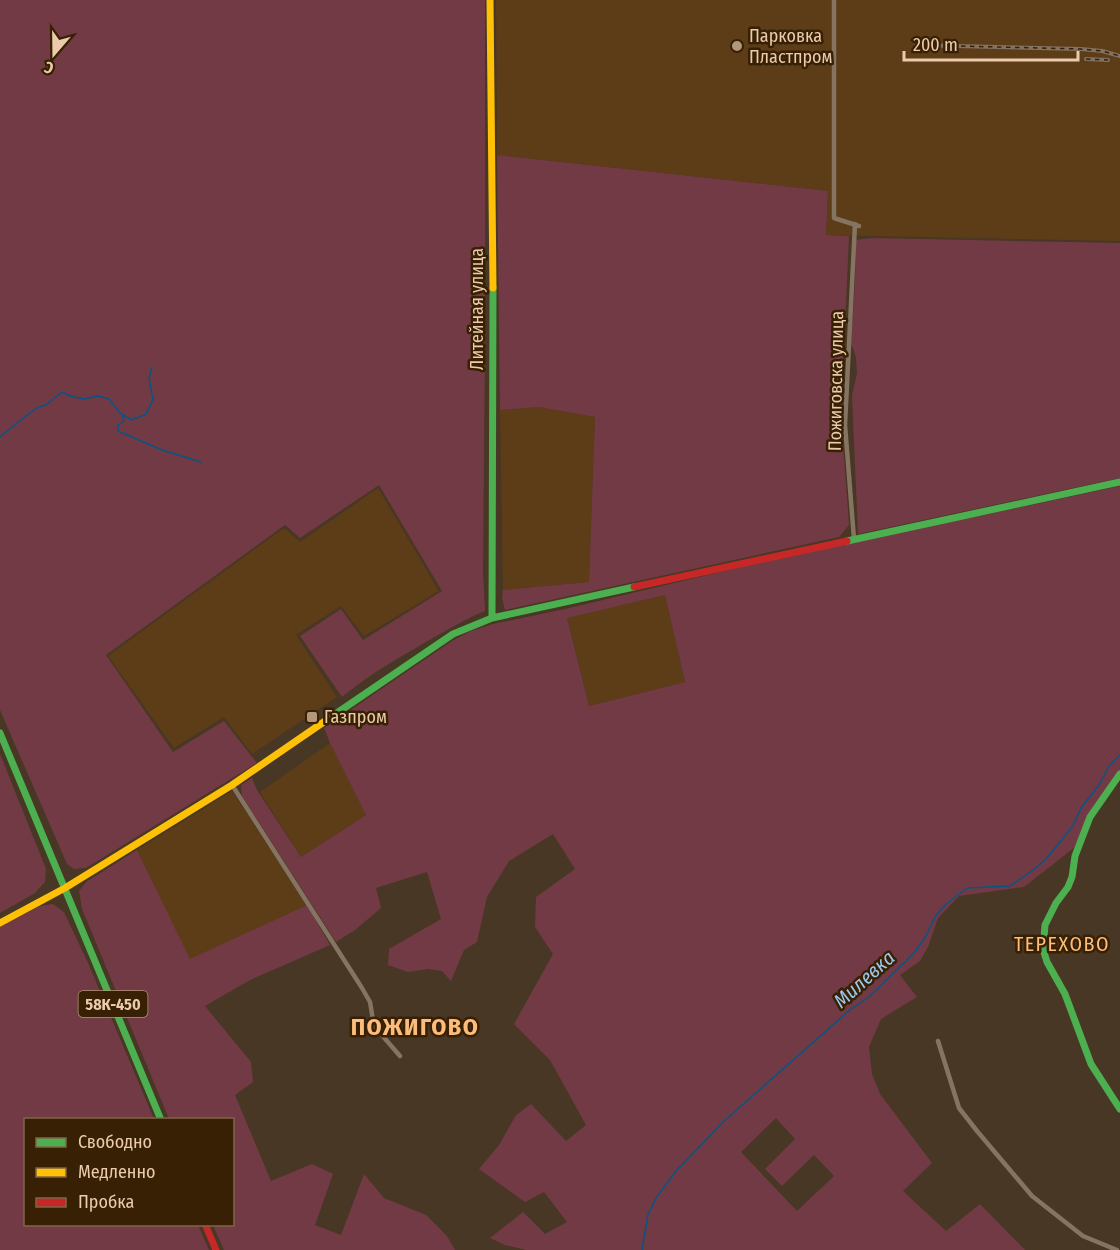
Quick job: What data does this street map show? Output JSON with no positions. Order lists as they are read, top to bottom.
{
  "streets": {
    "main road": ["Литейная улица", "58К-450"],
    "street": ["Пожиговска улица"]
  },
  "districts": ["ТЕРЕХОВО", "ПОЖИГОВО"],
  "water": ["Милевка"],
  "places": {
    "other": ["Парковка Пластпром"],
    "transit": ["Газпром"]
  },
  "legend": ["Свободно", "Медленно", "Пробка"],
  "scale_bar": "200 m",
  "north": "bottom"
}
